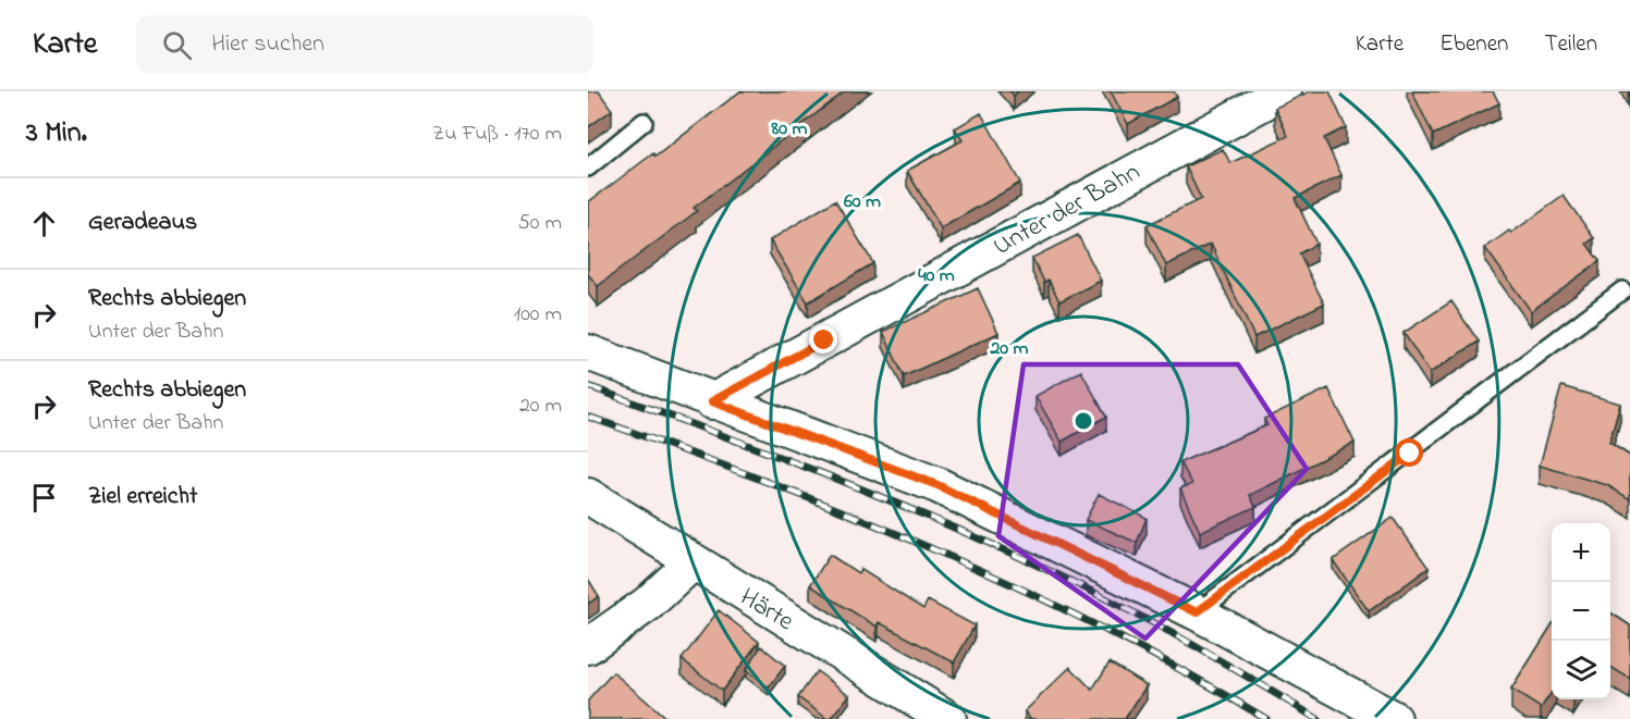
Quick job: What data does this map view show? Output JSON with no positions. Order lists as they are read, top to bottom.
{
  "streets": {
    "street": ["Unter der Bahn", "Härte"]
  },
  "page": {
    "header": "Karte",
    "search": "Hier suchen",
    "nav": ["Karte", "Ebenen", "Teilen"],
    "heading": ["3 Min.", "Zu Fuß · 170 m"],
    "list": [
      ["Geradeaus", "50 m"],
      ["Rechts abbiegen", "Unter der Bahn", "100 m"],
      ["Rechts abbiegen", "Unter der Bahn", "20 m"],
      "Ziel erreicht"
    ],
    "map_buttons": ["+", "−"]
  },
  "rings": [
    "80 m",
    "60 m",
    "40 m",
    "20 m"
  ]
}
